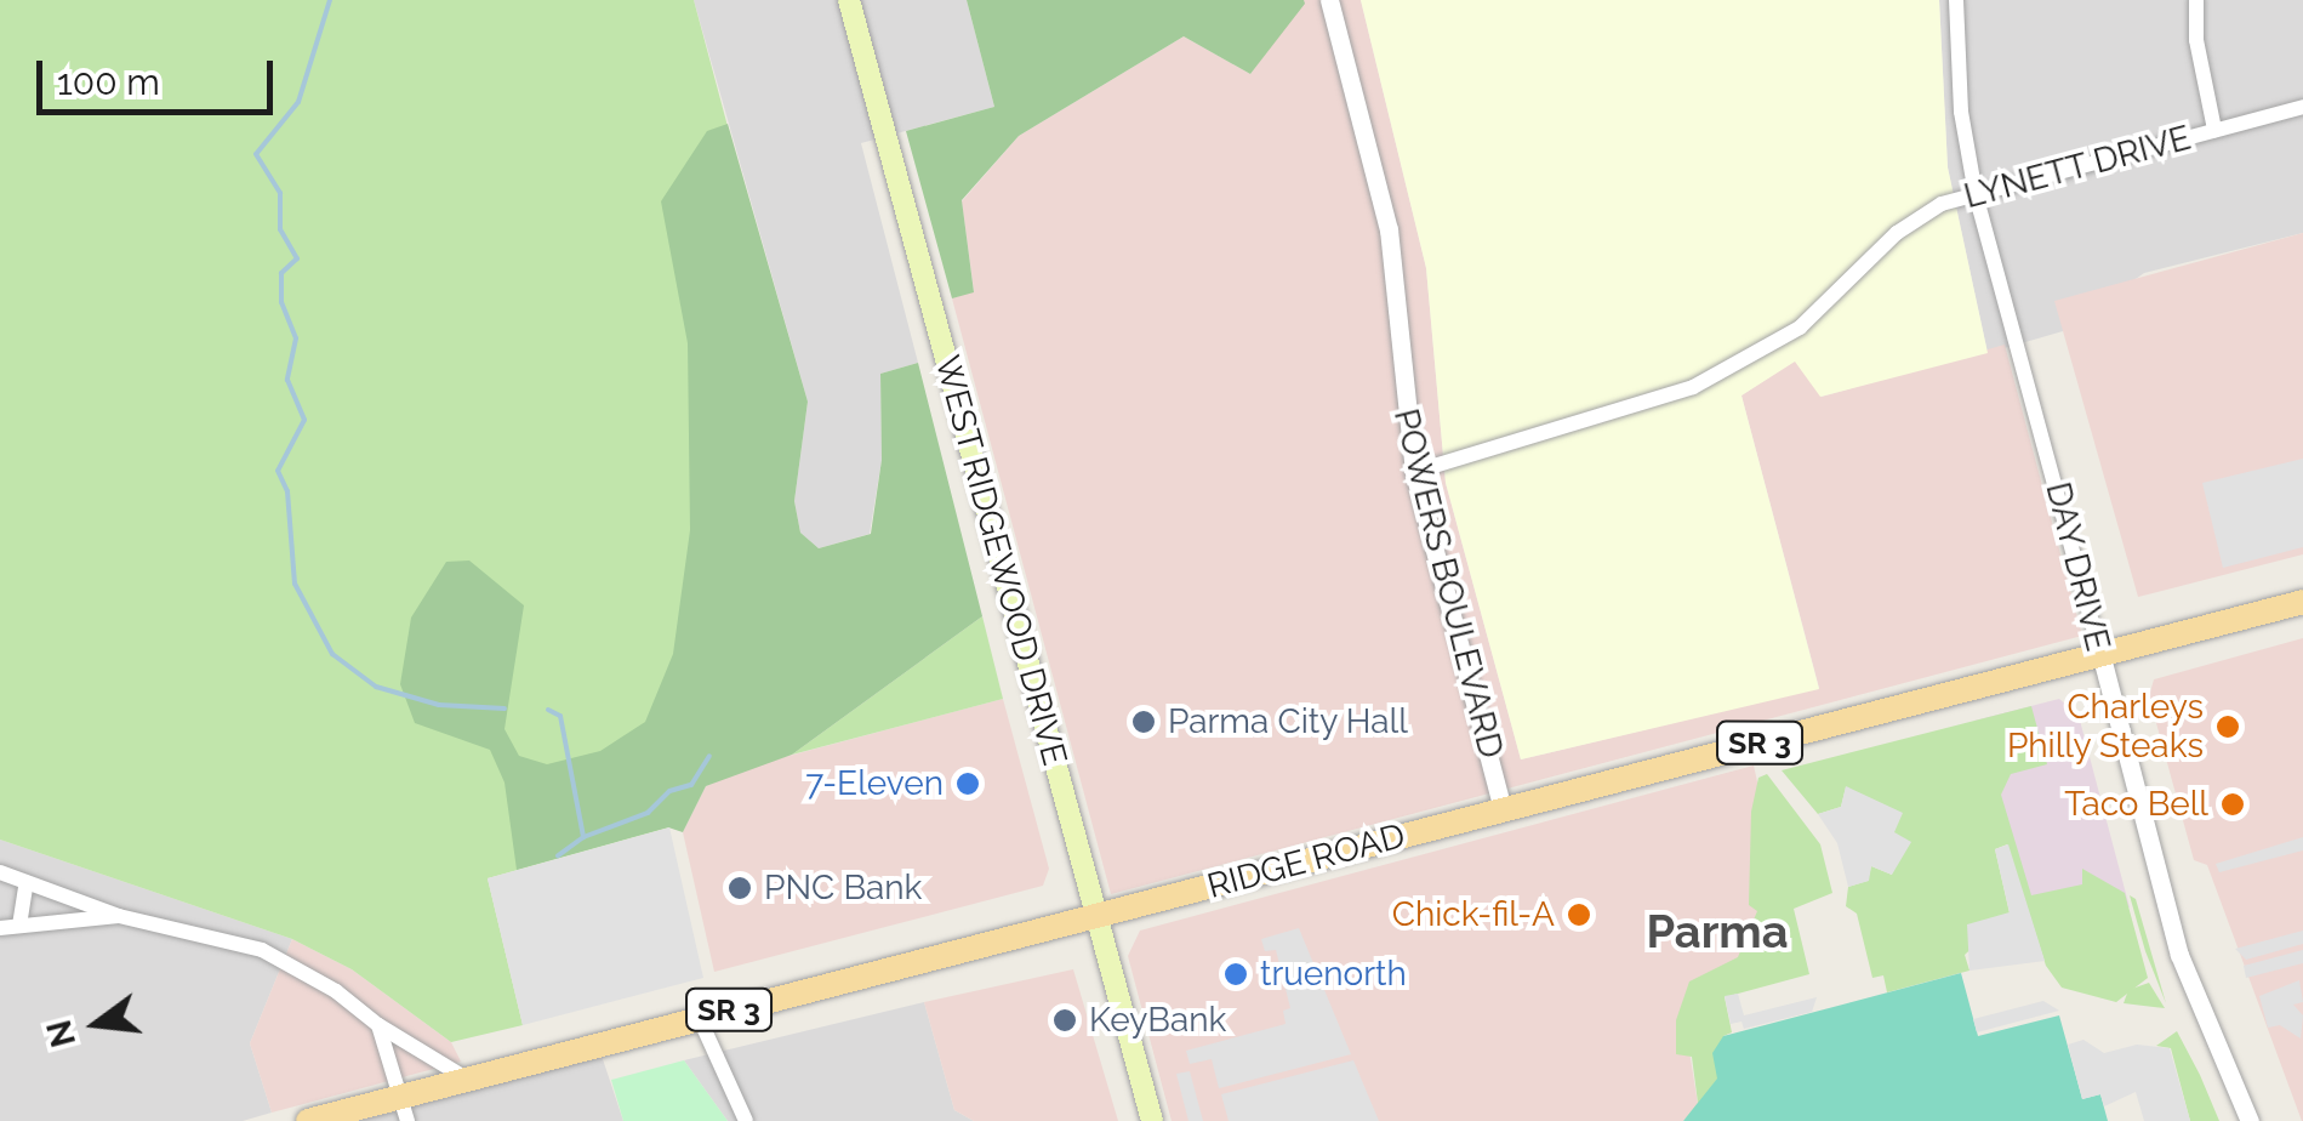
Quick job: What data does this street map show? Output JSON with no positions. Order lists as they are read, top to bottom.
{
  "streets": {
    "main road": ["WEST RIDGEWOOD DRIVE", "SR 3", "RIDGE ROAD"],
    "street": ["LYNETT DRIVE", "DAY DRIVE", "POWERS BOULEVARD"]
  },
  "crossings": [
    ["LYNETT DRIVE", "DAY DRIVE"],
    ["LYNETT DRIVE", "POWERS BOULEVARD"],
    ["WEST RIDGEWOOD DRIVE", "RIDGE ROAD"],
    ["DAY DRIVE", "RIDGE ROAD"],
    ["POWERS BOULEVARD", "RIDGE ROAD"]
  ],
  "districts": ["Parma"],
  "places": [
    "Parma City Hall",
    "Charleys Philly Steaks",
    "7-Eleven",
    "Taco Bell",
    "PNC Bank",
    "Chick-fil-A",
    "truenorth",
    "KeyBank"
  ],
  "scale_bar": "100 m",
  "north": "left"
}
